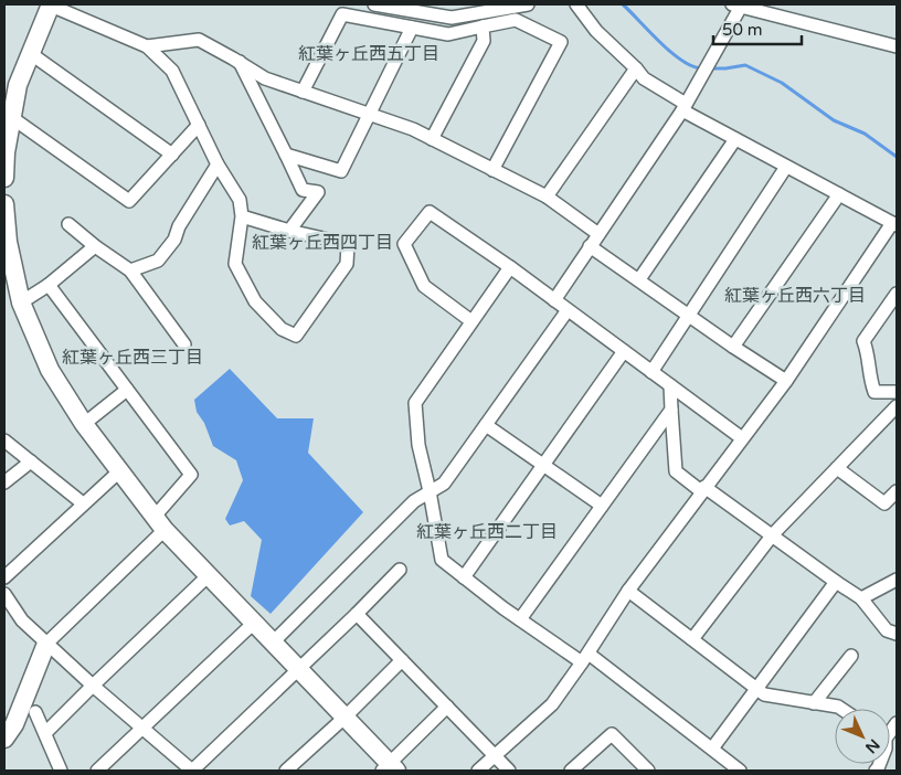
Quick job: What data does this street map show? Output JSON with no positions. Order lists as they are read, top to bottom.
{
  "districts": [
    "紅葉ヶ丘西五丁目",
    "紅葉ヶ丘西四丁目",
    "紅葉ヶ丘西六丁目",
    "紅葉ヶ丘西三丁目",
    "紅葉ヶ丘西二丁目"
  ],
  "scale_bar": "50 m",
  "north": "bottom right"
}
